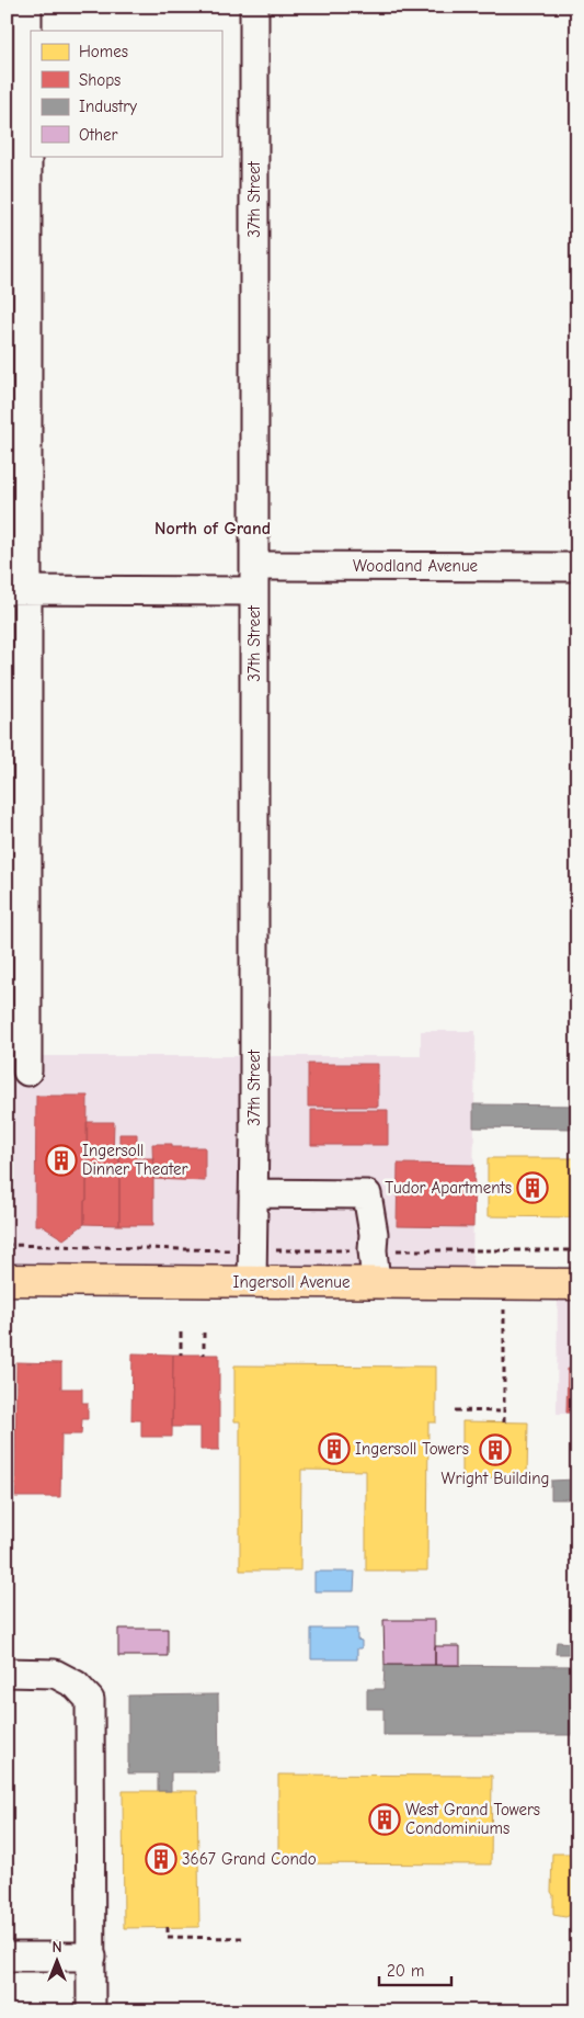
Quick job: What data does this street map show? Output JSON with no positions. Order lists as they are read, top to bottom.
{
  "streets": {
    "main road": ["Ingersoll Avenue"],
    "street": ["37th Street", "Woodland Avenue"]
  },
  "crossings": [
    ["37th Street", "Woodland Avenue"],
    ["37th Street", "Ingersoll Avenue"]
  ],
  "districts": ["North of Grand"],
  "places": {
    "building": [
      "Ingersoll Dinner Theater",
      "Tudor Apartments",
      "Ingersoll Towers",
      "Wright Building",
      "West Grand Towers Condominiums",
      "3667 Grand Condo"
    ]
  },
  "legend": [
    "Homes",
    "Shops",
    "Industry",
    "Other"
  ],
  "scale_bar": "20 m",
  "north": "top"
}
